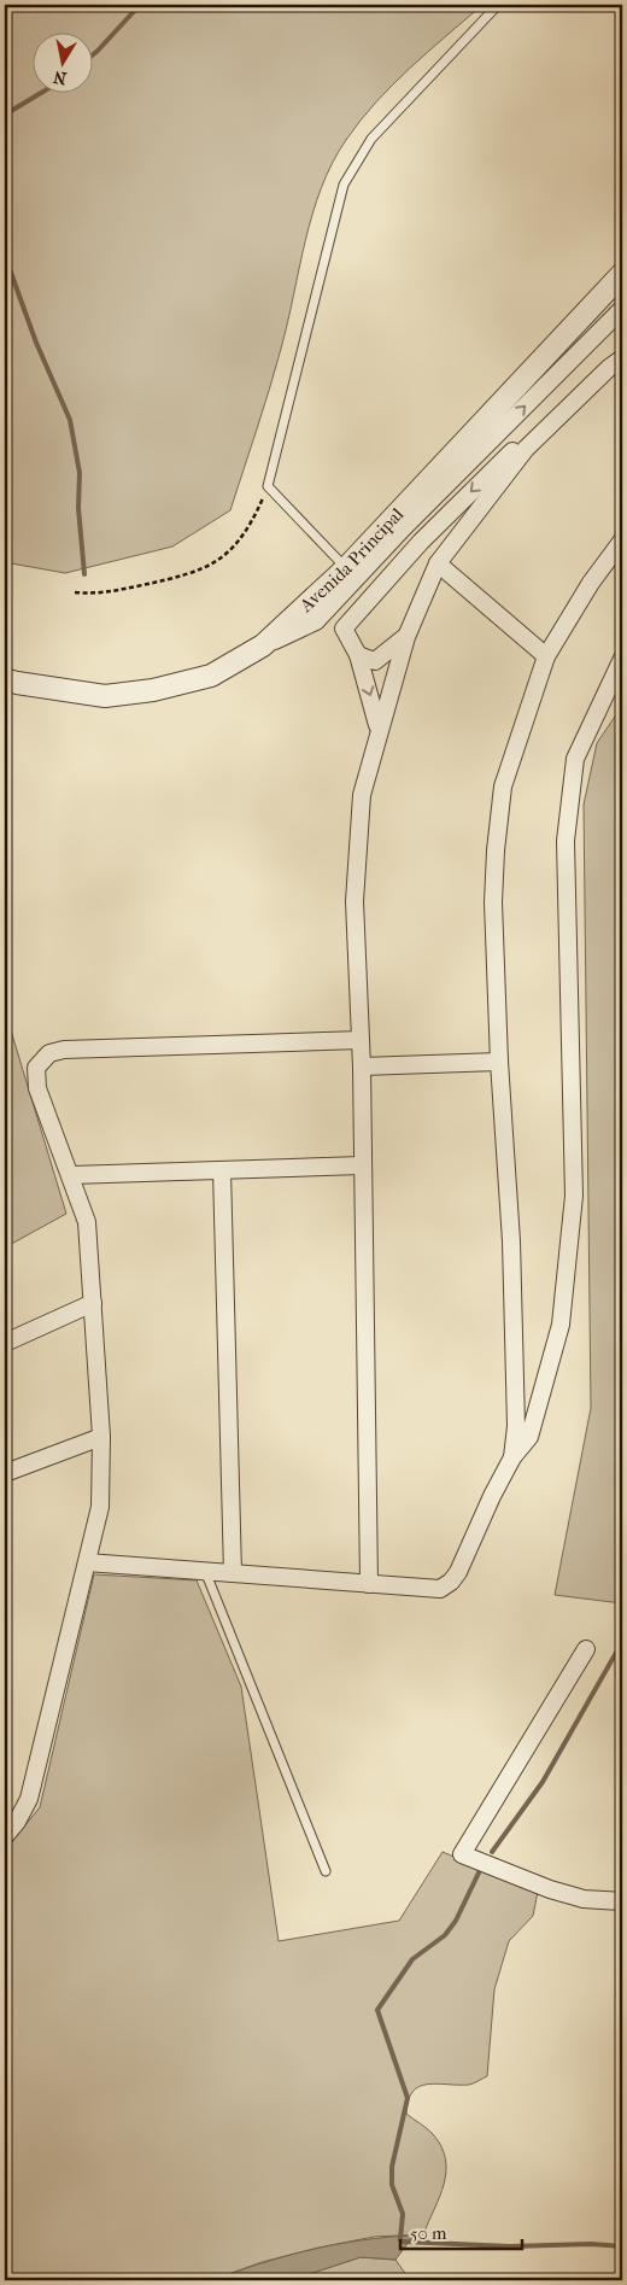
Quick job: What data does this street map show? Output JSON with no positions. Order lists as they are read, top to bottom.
{
  "streets": {
    "street": ["Avenida Principal"]
  },
  "scale_bar": "50 m",
  "north": "bottom"
}
